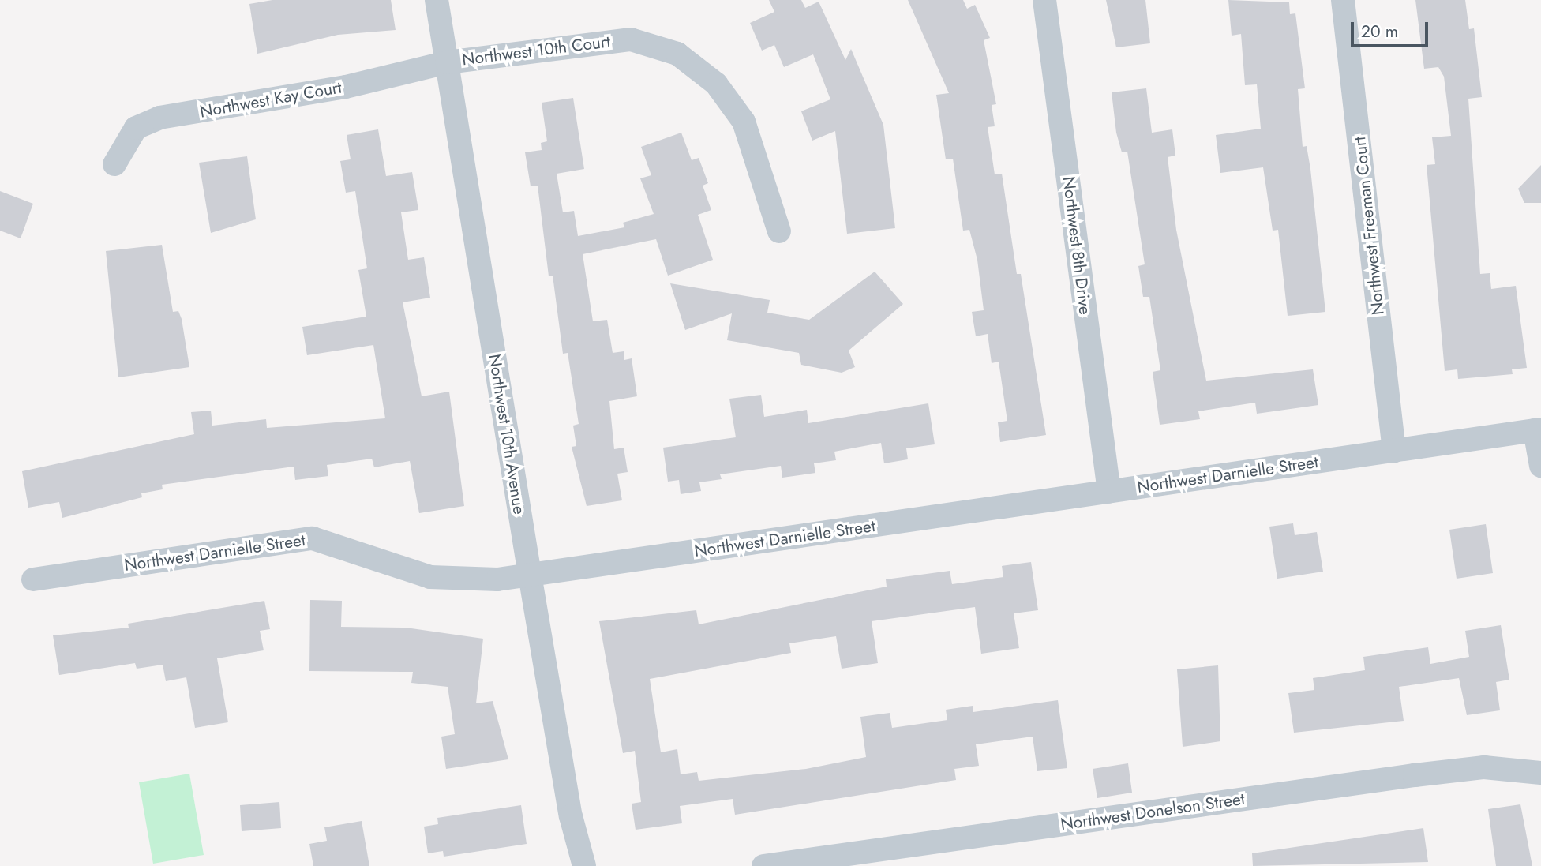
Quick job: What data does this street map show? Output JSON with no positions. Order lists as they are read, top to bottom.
{
  "streets": {
    "street": [
      "Northwest 10th Court",
      "Northwest Kay Court",
      "Northwest Freeman Court",
      "Northwest 8th Drive",
      "Northwest 10th Avenue",
      "Northwest Darnielle Street",
      "Northwest Donelson Street"
    ]
  },
  "crossings": [
    ["Northwest 10th Court", "Northwest Kay Court"],
    ["Northwest 10th Court", "Northwest 10th Avenue"],
    ["Northwest Kay Court", "Northwest 10th Avenue"],
    ["Northwest Freeman Court", "Northwest Darnielle Street"],
    ["Northwest 8th Drive", "Northwest Darnielle Street"],
    ["Northwest 10th Avenue", "Northwest Darnielle Street"]
  ],
  "scale_bar": "20 m"
}
